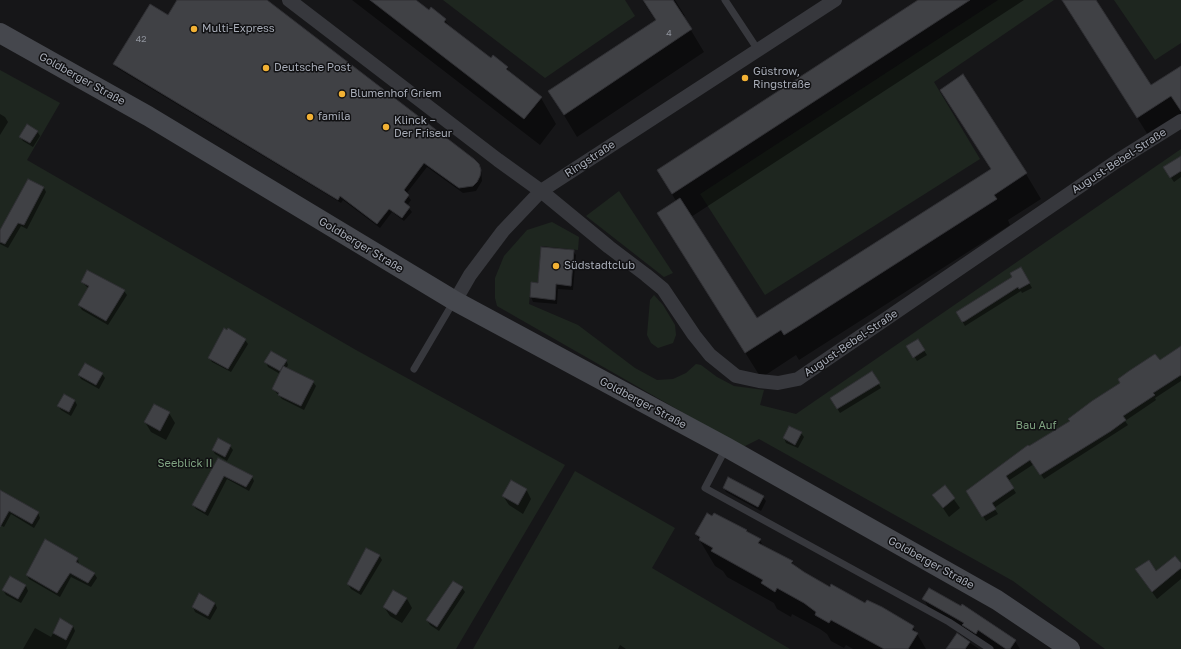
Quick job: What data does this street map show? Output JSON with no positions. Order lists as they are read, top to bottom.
{
  "streets": {
    "main road": ["Goldberger Straße"],
    "street": ["Ringstraße", "August-Bebel-Straße"]
  },
  "crossings": [
    ["Goldberger Straße", "Ringstraße"],
    ["Ringstraße", "August-Bebel-Straße"]
  ],
  "parks": ["Bau Auf", "Seeblick II"],
  "places": [
    "Multi-Express",
    "Deutsche Post",
    "Güstrow, Ringstraße",
    "Blumenhof Griem",
    "famila",
    "Klinck – Der Friseur",
    "Südstadtclub"
  ],
  "house_numbers": ["4", "42"]
}
